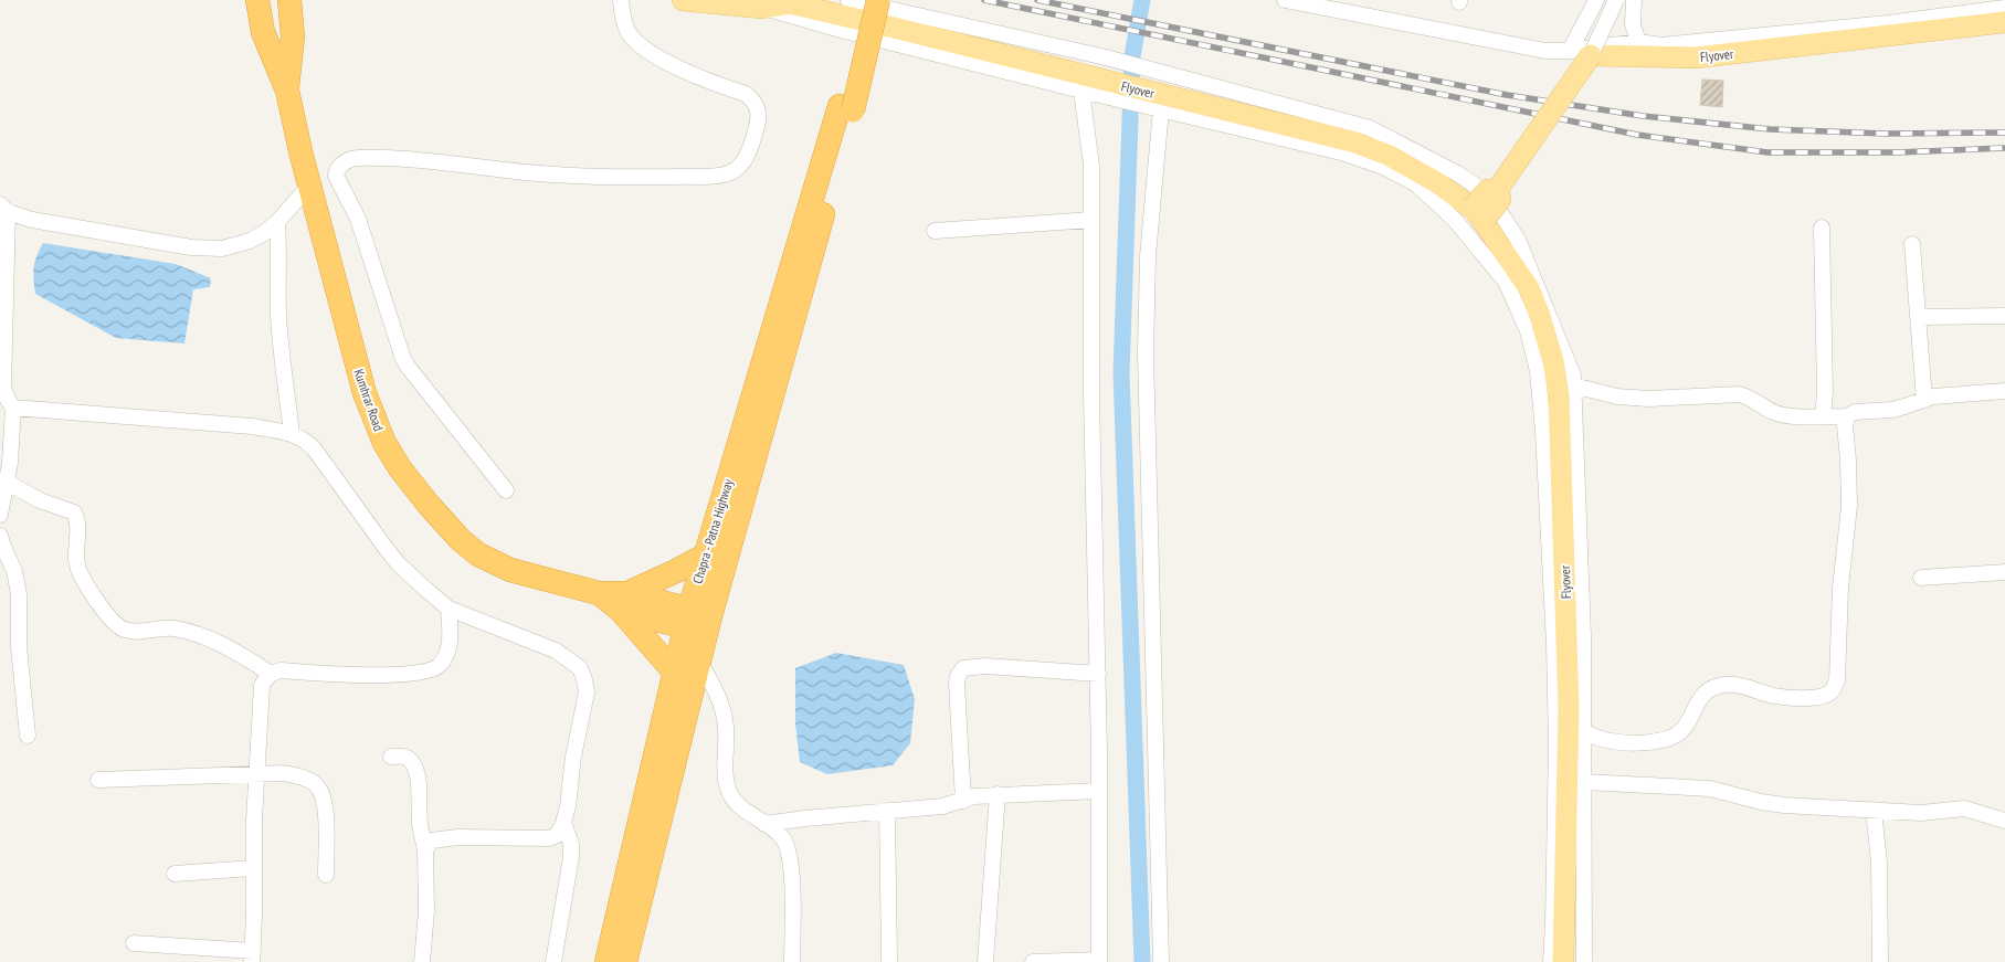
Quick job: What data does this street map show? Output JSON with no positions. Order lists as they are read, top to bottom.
{
  "streets": {
    "highway": ["Kumhrar Road", "Chapra - Patna Highway"],
    "main road": ["Flyover"]
  },
  "crossings": [
    ["Kumhrar Road", "Chapra - Patna Highway"]
  ]
}
